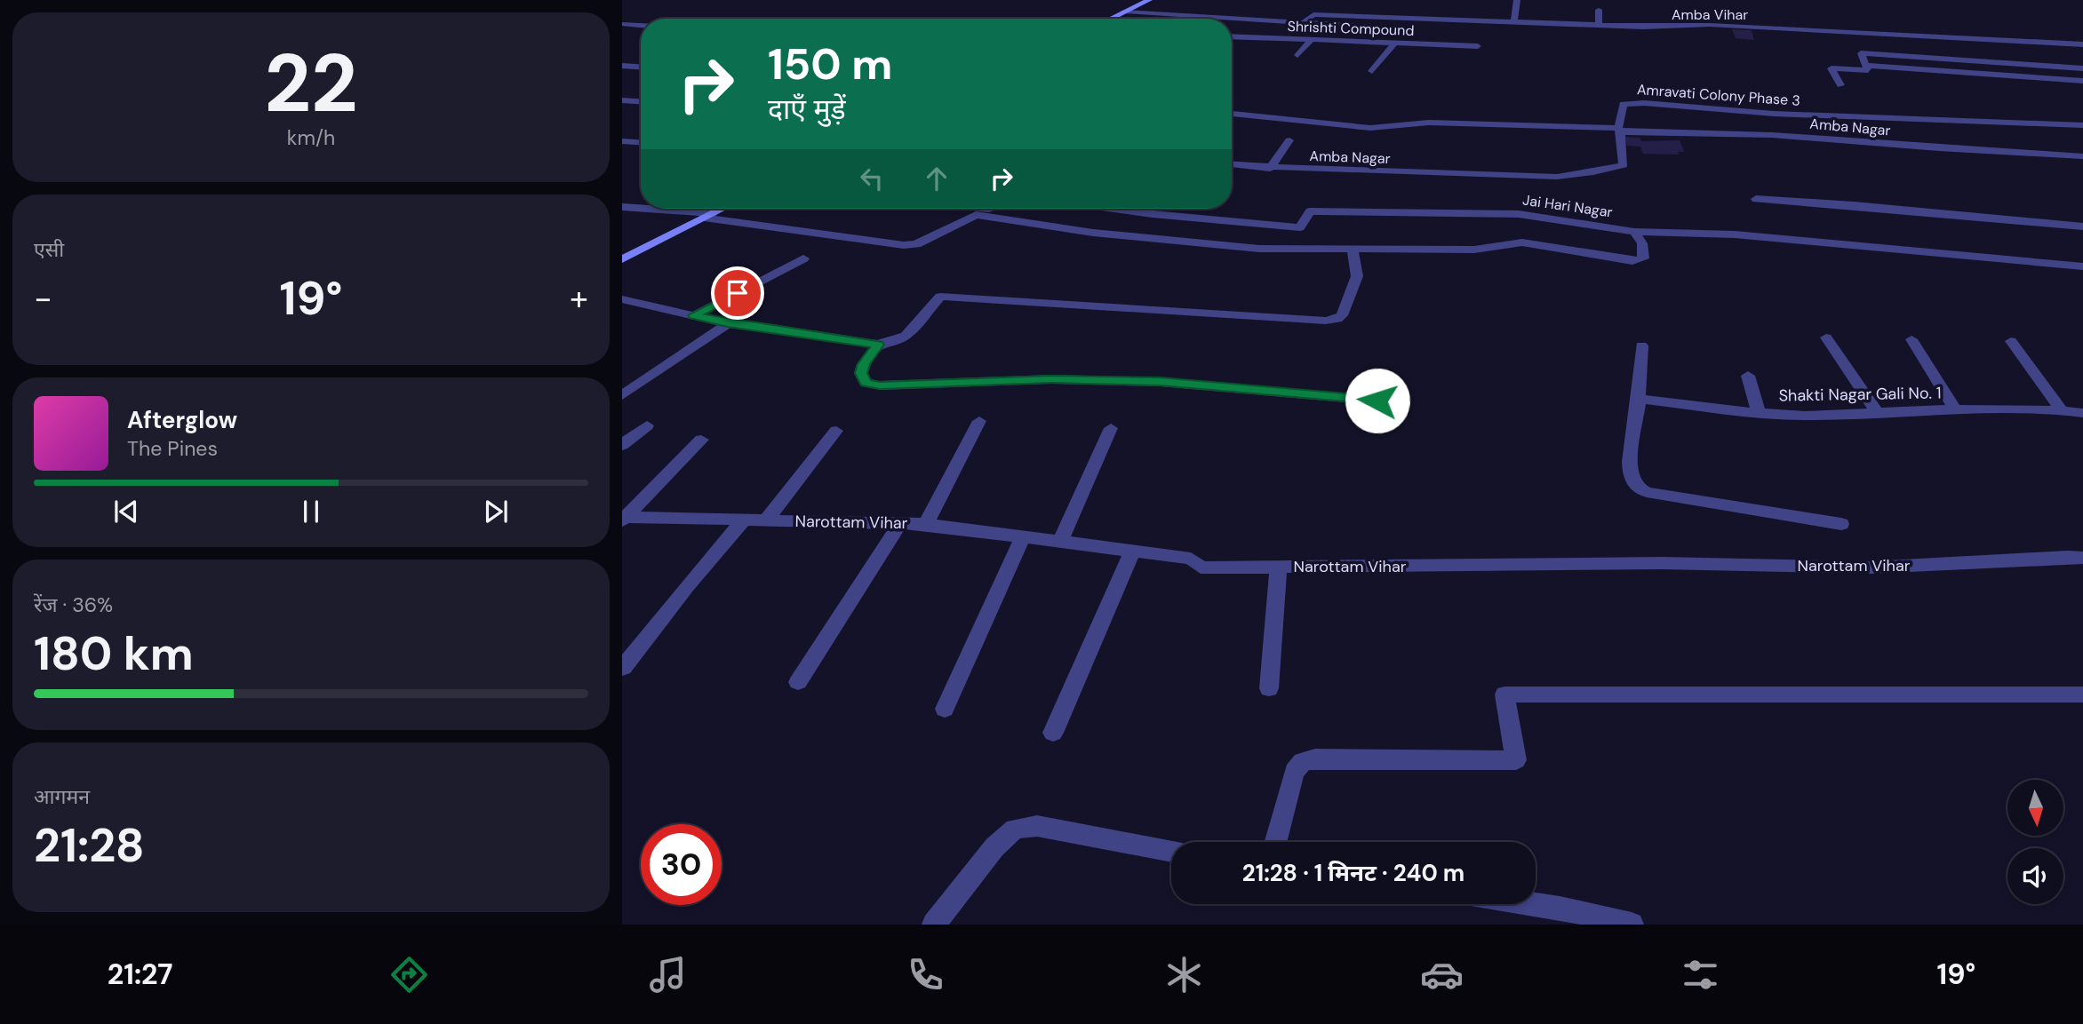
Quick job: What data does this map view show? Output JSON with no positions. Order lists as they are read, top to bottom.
{
  "streets": {
    "street": [
      "Amba Vihar",
      "Shrishti Compound",
      "Amravati Colony Phase 3",
      "Amba Nagar",
      "Jai Hari Nagar",
      "Shakti Nagar Gali No. 1",
      "Narottam Vihar"
    ]
  },
  "crossings": [
    ["Amravati Colony Phase 3", "Amba Nagar"]
  ],
  "north": "bottom",
  "page": {
    "tile": [
      ["22", "km/h"],
      "एसी",
      ["रेंज · 36%", "180 km"],
      ["आगमन", "21:28"]
    ],
    "turn": ["150 m", "दाएँ मुड़ें"],
    "heat": ["−", "19°", "+"],
    "song": ["Afterglow", "The Pines"],
    "limit": "30",
    "trip": "21:28 · 1 मिनट · 240 m",
    "tabs": ["21:27", "19°"]
  }
}
